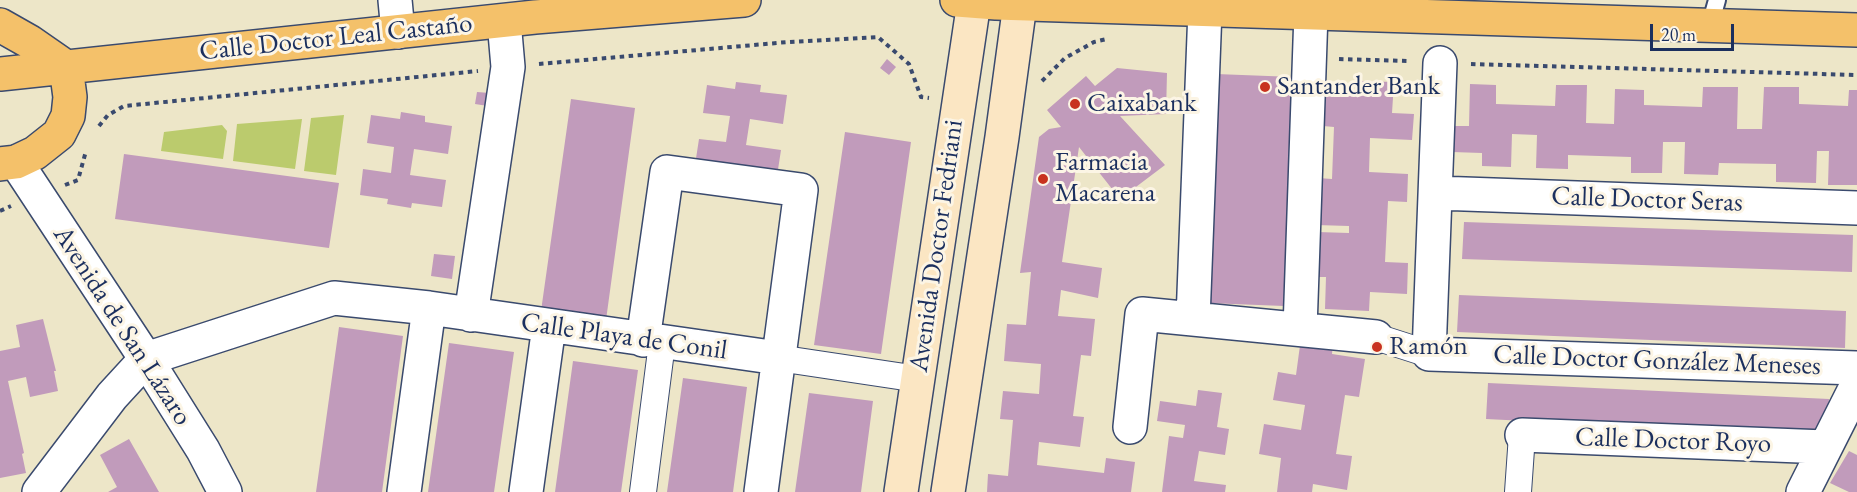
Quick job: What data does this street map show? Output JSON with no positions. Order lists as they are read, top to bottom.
{
  "streets": {
    "main road": ["Calle Doctor Leal Castaño", "Avenida Doctor Fedriani", "Avenida de San Lázaro"],
    "street": [
      "Calle Doctor Seras",
      "Calle Playa de Conil",
      "Calle Doctor González Meneses",
      "Calle Doctor Royo"
    ]
  },
  "crossings": [
    ["Calle Doctor Leal Castaño", "Avenida de San Lázaro"],
    ["Avenida de San Lázaro", "Calle Playa de Conil"]
  ],
  "places": [
    "Santander Bank",
    "Caixabank",
    "Farmacia Macarena",
    "Ramón"
  ],
  "scale_bar": "20 m"
}
